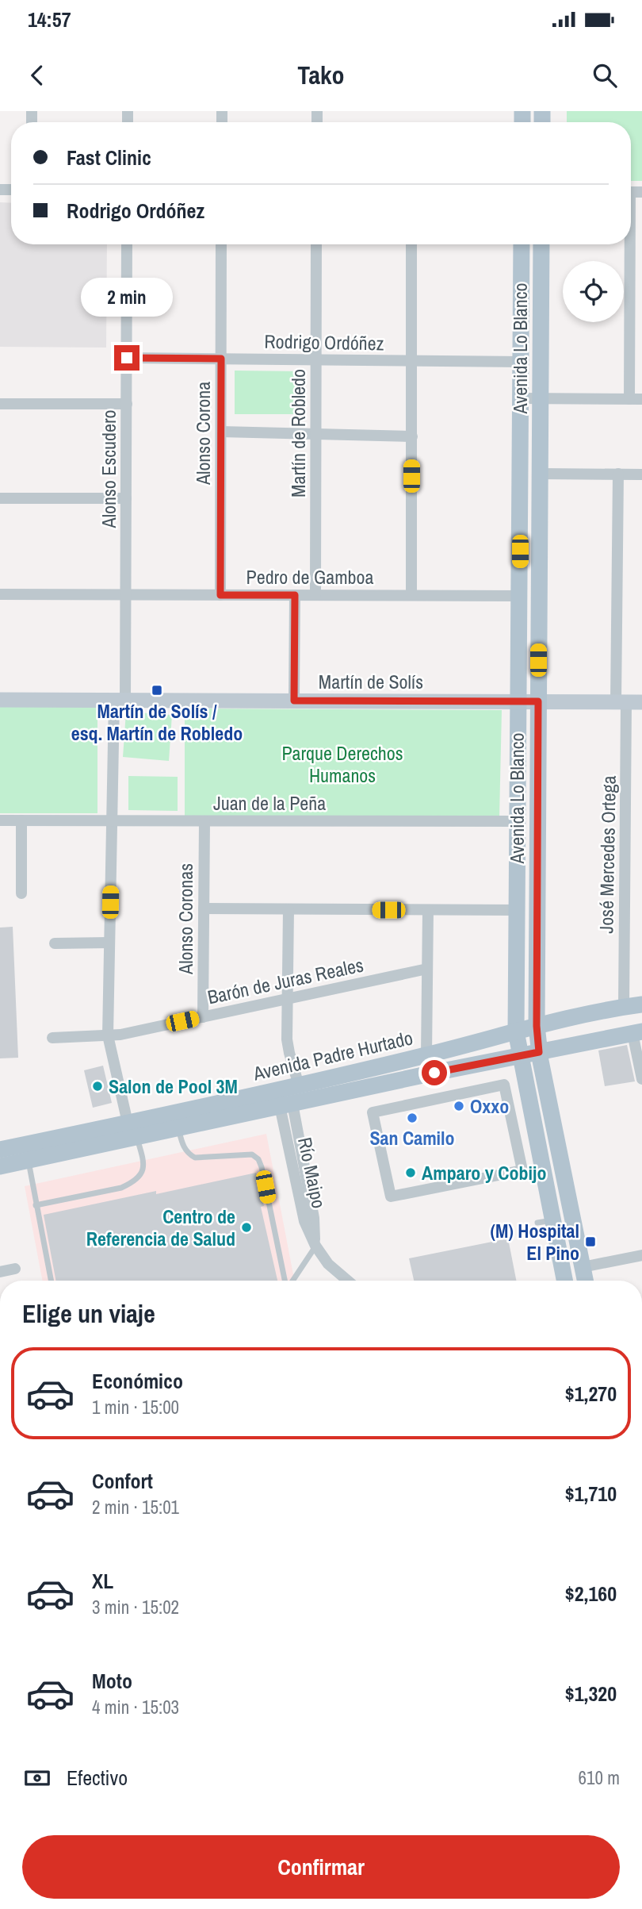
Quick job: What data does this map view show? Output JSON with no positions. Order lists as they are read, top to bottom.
{
  "streets": {
    "main road": ["Avenida Lo Blanco", "Avenida Padre Hurtado"],
    "street": [
      "Rodrigo Ordóñez",
      "Alonso Corona",
      "Martín de Robledo",
      "Alonso Escudero",
      "Pedro de Gamboa",
      "Martín de Solís",
      "Juan de la Peña",
      "José Mercedes Ortega",
      "Alonso Coronas",
      "Barón de Juras Reales",
      "Río Maipo"
    ]
  },
  "crossings": [
    ["Rodrigo Ordóñez", "Avenida Lo Blanco"],
    ["Rodrigo Ordóñez", "Alonso Corona"],
    ["Rodrigo Ordóñez", "Martín de Robledo"],
    ["Rodrigo Ordóñez", "Alonso Escudero"],
    ["Avenida Lo Blanco", "Pedro de Gamboa"],
    ["Avenida Lo Blanco", "Martín de Solís"],
    ["Avenida Lo Blanco", "Juan de la Peña"],
    ["Avenida Lo Blanco", "Avenida Padre Hurtado"],
    ["Alonso Corona", "Pedro de Gamboa"],
    ["Martín de Robledo", "Pedro de Gamboa"],
    ["Alonso Escudero", "Pedro de Gamboa"],
    ["Alonso Escudero", "Martín de Solís"],
    ["Alonso Escudero", "Juan de la Peña"],
    ["Alonso Escudero", "Barón de Juras Reales"],
    ["Alonso Escudero", "Avenida Padre Hurtado"],
    ["Martín de Solís", "José Mercedes Ortega"],
    ["Juan de la Peña", "Alonso Coronas"],
    ["José Mercedes Ortega", "Avenida Padre Hurtado"],
    ["Alonso Coronas", "Barón de Juras Reales"],
    ["Avenida Padre Hurtado", "Río Maipo"]
  ],
  "parks": ["Parque Derechos Humanos"],
  "places": {
    "transit": ["Martín de Solís / esq. Martín de Robledo", "(M) Hospital El Pino"],
    "other": [
      "Salon de Pool 3M",
      "Oxxo",
      "San Camilo",
      "Amparo y Cobijo",
      "Centro de Referencia de Salud"
    ]
  },
  "page": {
    "status": "14:57",
    "header": "Tako",
    "banner": ["Fast Clinic", "Rodrigo Ordóñez"],
    "bubble": "2 min",
    "heading": "Elige un viaje",
    "list": [
      {
        "name": "Económico",
        "note": "1 min · 15:00",
        "value": "$1,270"
      },
      {
        "name": "Confort",
        "note": "2 min · 15:01",
        "value": "$1,710"
      },
      {
        "name": "XL",
        "note": "3 min · 15:02",
        "value": "$2,160"
      },
      {
        "name": "Moto",
        "note": "4 min · 15:03",
        "value": "$1,320"
      }
    ],
    "pay": ["Efectivo", "610 m"],
    "buttons": "Confirmar"
  }
}
